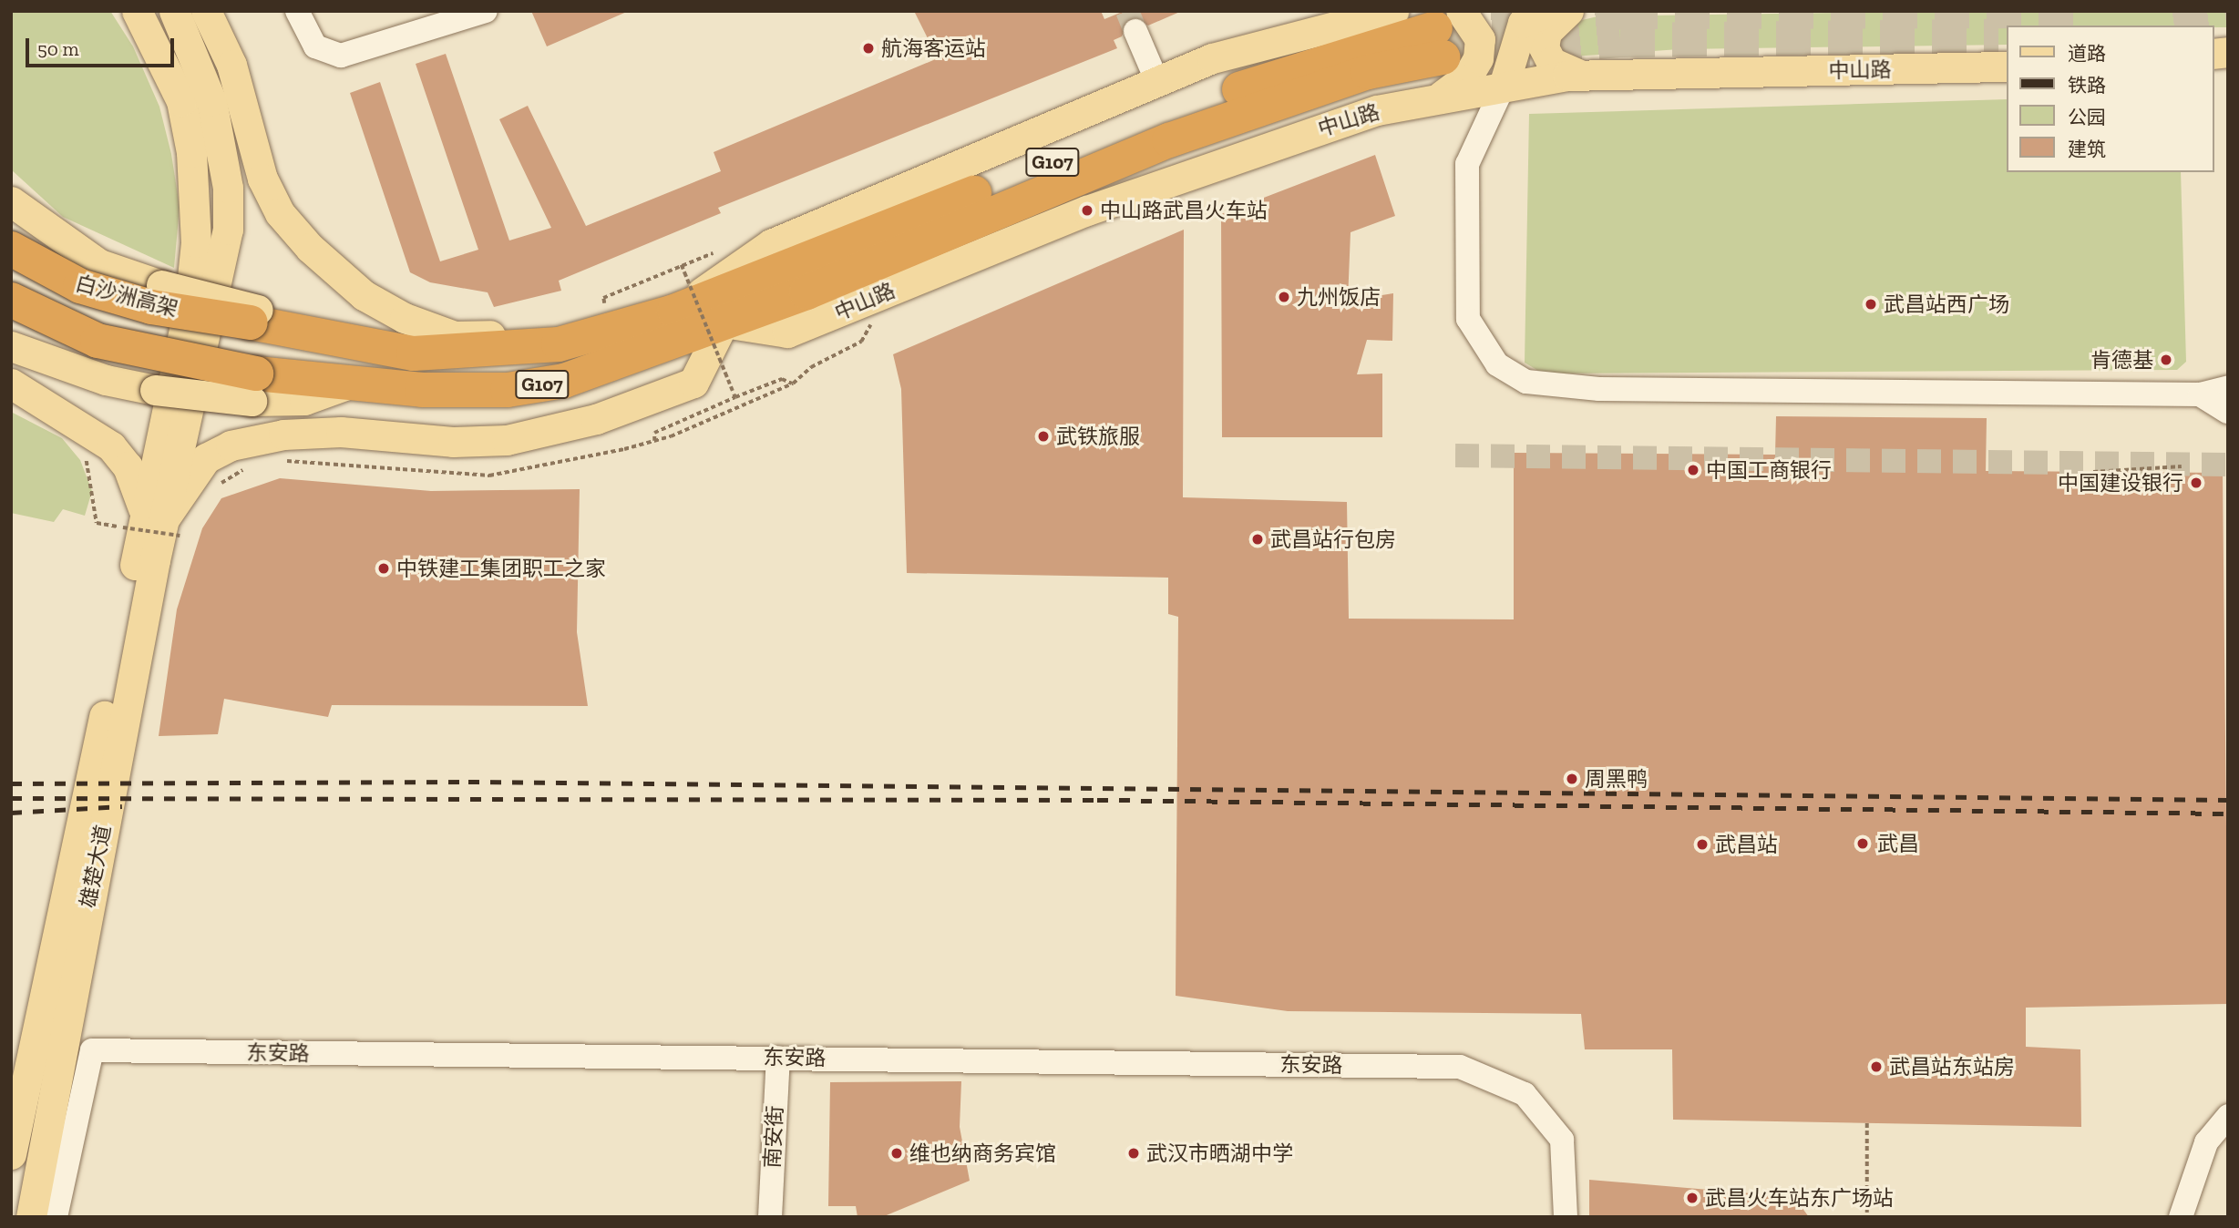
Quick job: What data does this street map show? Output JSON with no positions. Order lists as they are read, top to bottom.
{
  "streets": {
    "highway": ["G107", "白沙洲高架"],
    "main road": ["中山路", "雄楚大道"],
    "street": ["东安路", "南安街"]
  },
  "crossings": [
    ["中山路", "G107"],
    ["G107", "白沙洲高架"],
    ["东安路", "南安街"]
  ],
  "places": [
    "航海客运站",
    "中山路武昌火车站",
    "九州饭店",
    "武昌站西广场",
    "肯德基",
    "武铁旅服",
    "中国工商银行",
    "中国建设银行",
    "武昌站行包房",
    "中铁建工集团职工之家",
    "周黑鸭",
    "武昌",
    "武昌站",
    "武昌站东站房",
    "维也纳商务宾馆",
    "武汉市晒湖中学",
    "武昌火车站东广场站"
  ],
  "legend": [
    "道路",
    "铁路",
    "公园",
    "建筑"
  ],
  "scale_bar": "50 m"
}
